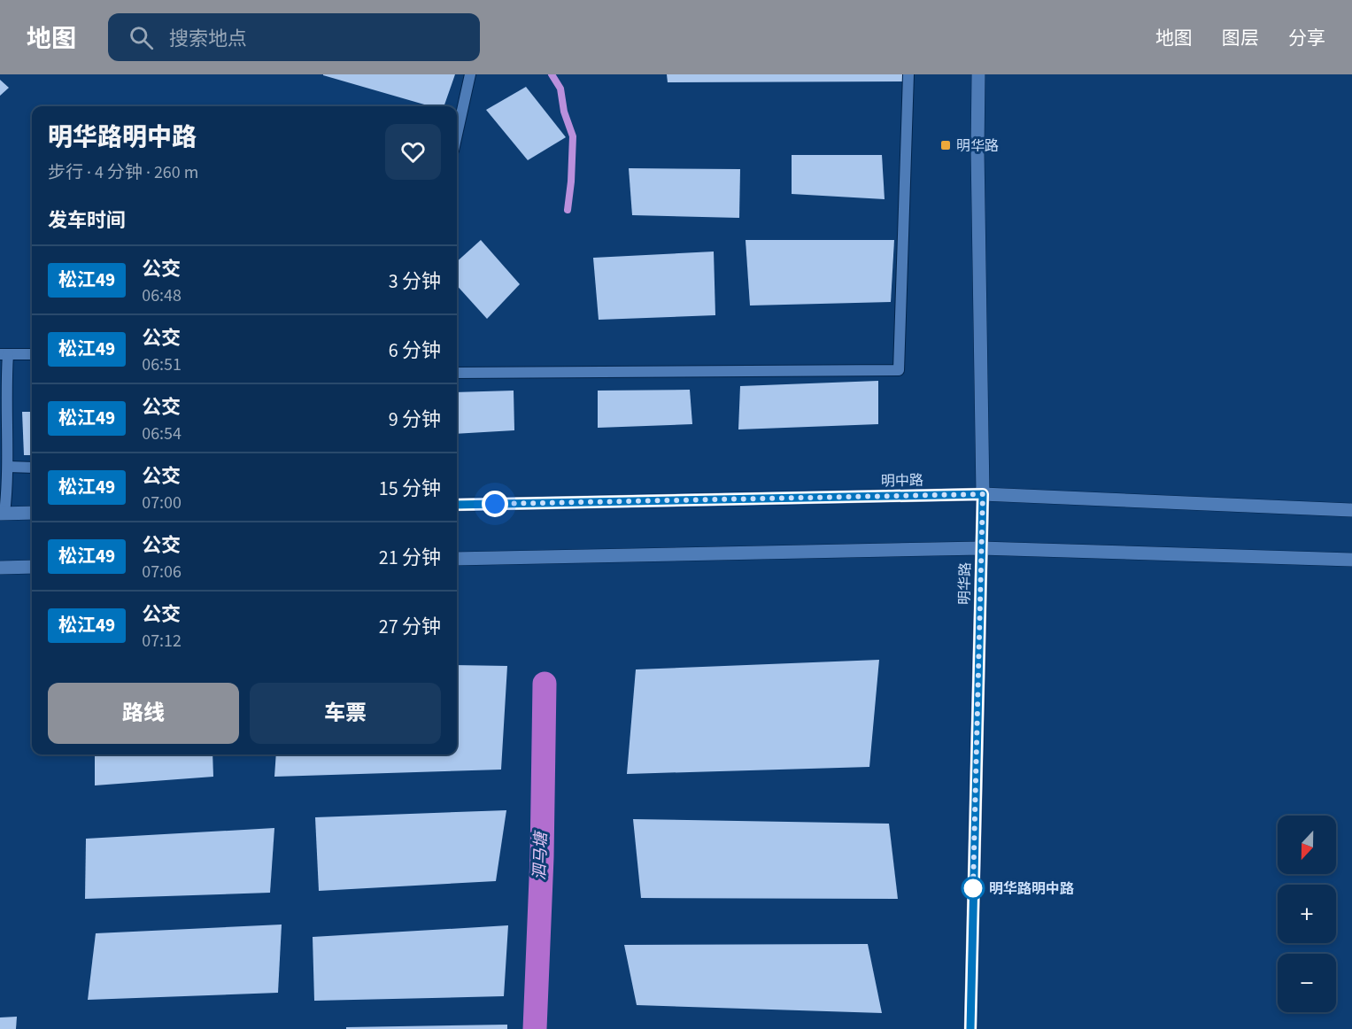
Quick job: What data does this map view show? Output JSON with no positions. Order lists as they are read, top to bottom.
{
  "streets": {
    "main road": ["明中路", "明华路"]
  },
  "crossings": [
    ["明中路", "明华路"]
  ],
  "water": ["泗马塘"],
  "places": {
    "transit": ["明华路"],
    "other": ["明华路明中路"]
  },
  "lines": ["bus line 松江49"],
  "north": "bottom",
  "page": {
    "header": "地图",
    "search": "搜索地点",
    "nav": ["地图", "图层", "分享"],
    "heading": [
      ["明华路明中路", "步行 · 4 分钟 · 260 m"],
      "发车时间"
    ],
    "list": [
      {
        "mark": "松江49",
        "name": "公交",
        "note": "06:48",
        "value": "3 分钟"
      },
      {
        "mark": "松江49",
        "name": "公交",
        "note": "06:51",
        "value": "6 分钟"
      },
      {
        "mark": "松江49",
        "name": "公交",
        "note": "06:54",
        "value": "9 分钟"
      },
      {
        "mark": "松江49",
        "name": "公交",
        "note": "07:00",
        "value": "15 分钟"
      },
      {
        "mark": "松江49",
        "name": "公交",
        "note": "07:06",
        "value": "21 分钟"
      },
      {
        "mark": "松江49",
        "name": "公交",
        "note": "07:12",
        "value": "27 分钟"
      }
    ],
    "buttons": ["路线", "车票"],
    "map_buttons": ["+", "−"]
  }
}
